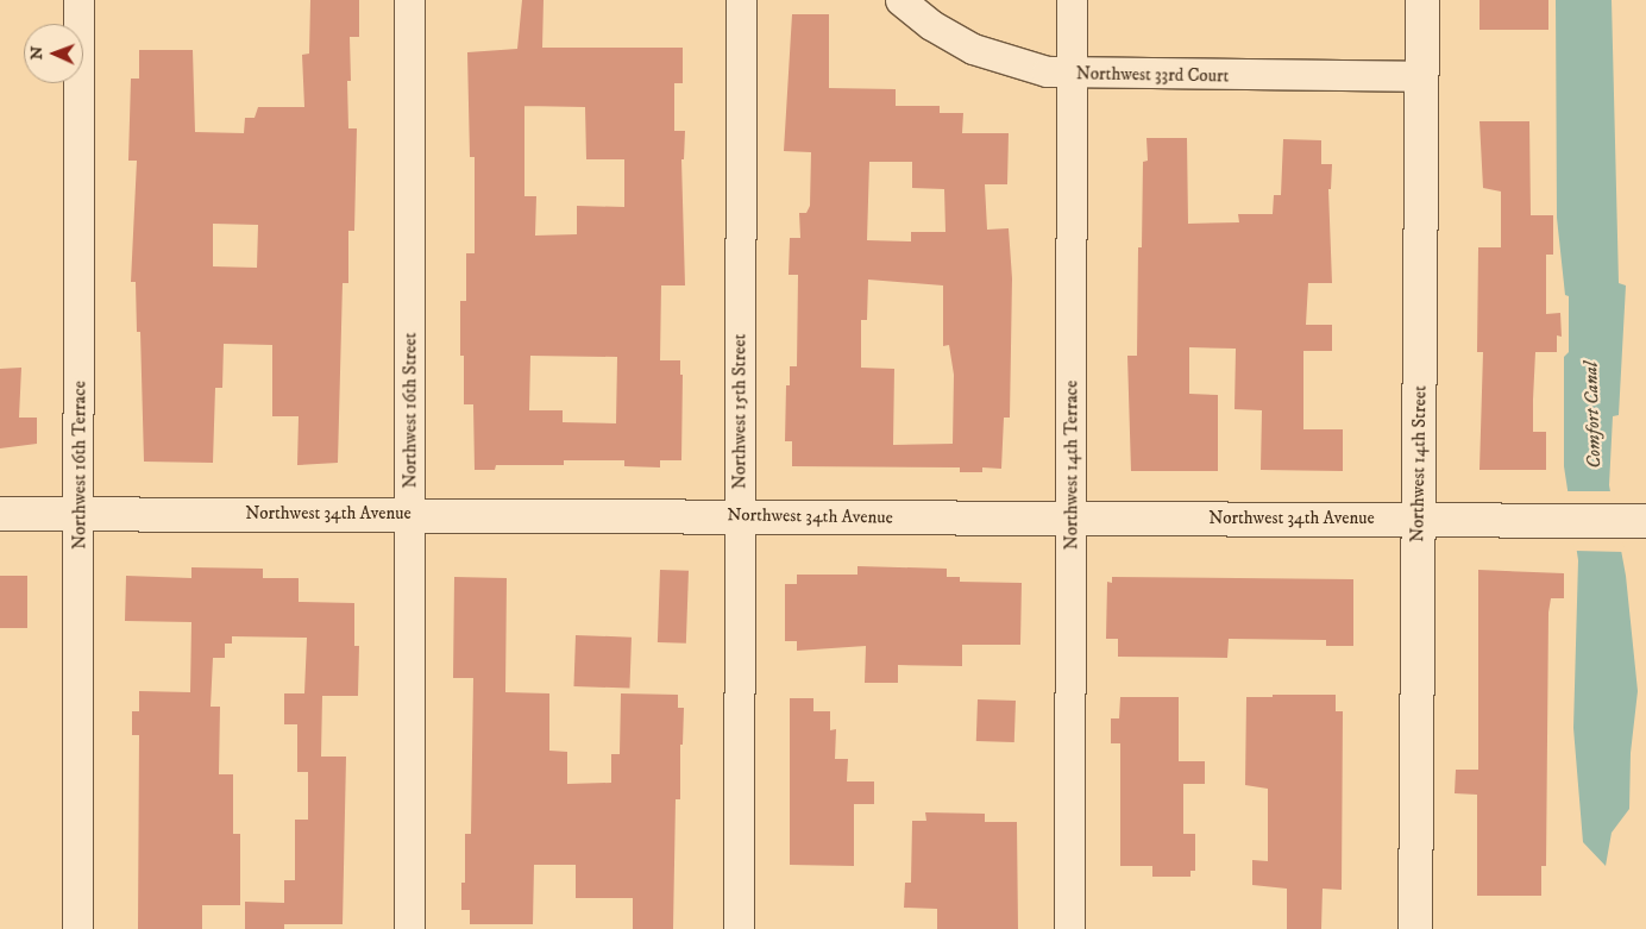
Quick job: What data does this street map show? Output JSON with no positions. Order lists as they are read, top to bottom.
{
  "streets": {
    "street": [
      "Northwest 33rd Court",
      "Northwest 16th Street",
      "Northwest 15th Street",
      "Northwest 14th Street",
      "Northwest 16th Terrace",
      "Northwest 14th Terrace",
      "Northwest 34th Avenue"
    ]
  },
  "crossings": [
    ["Northwest 33rd Court", "Northwest 14th Street"],
    ["Northwest 33rd Court", "Northwest 14th Terrace"],
    ["Northwest 16th Street", "Northwest 34th Avenue"],
    ["Northwest 15th Street", "Northwest 34th Avenue"],
    ["Northwest 14th Street", "Northwest 34th Avenue"],
    ["Northwest 16th Terrace", "Northwest 34th Avenue"],
    ["Northwest 14th Terrace", "Northwest 34th Avenue"]
  ],
  "water": ["Comfort Canal"],
  "north": "left"
}
